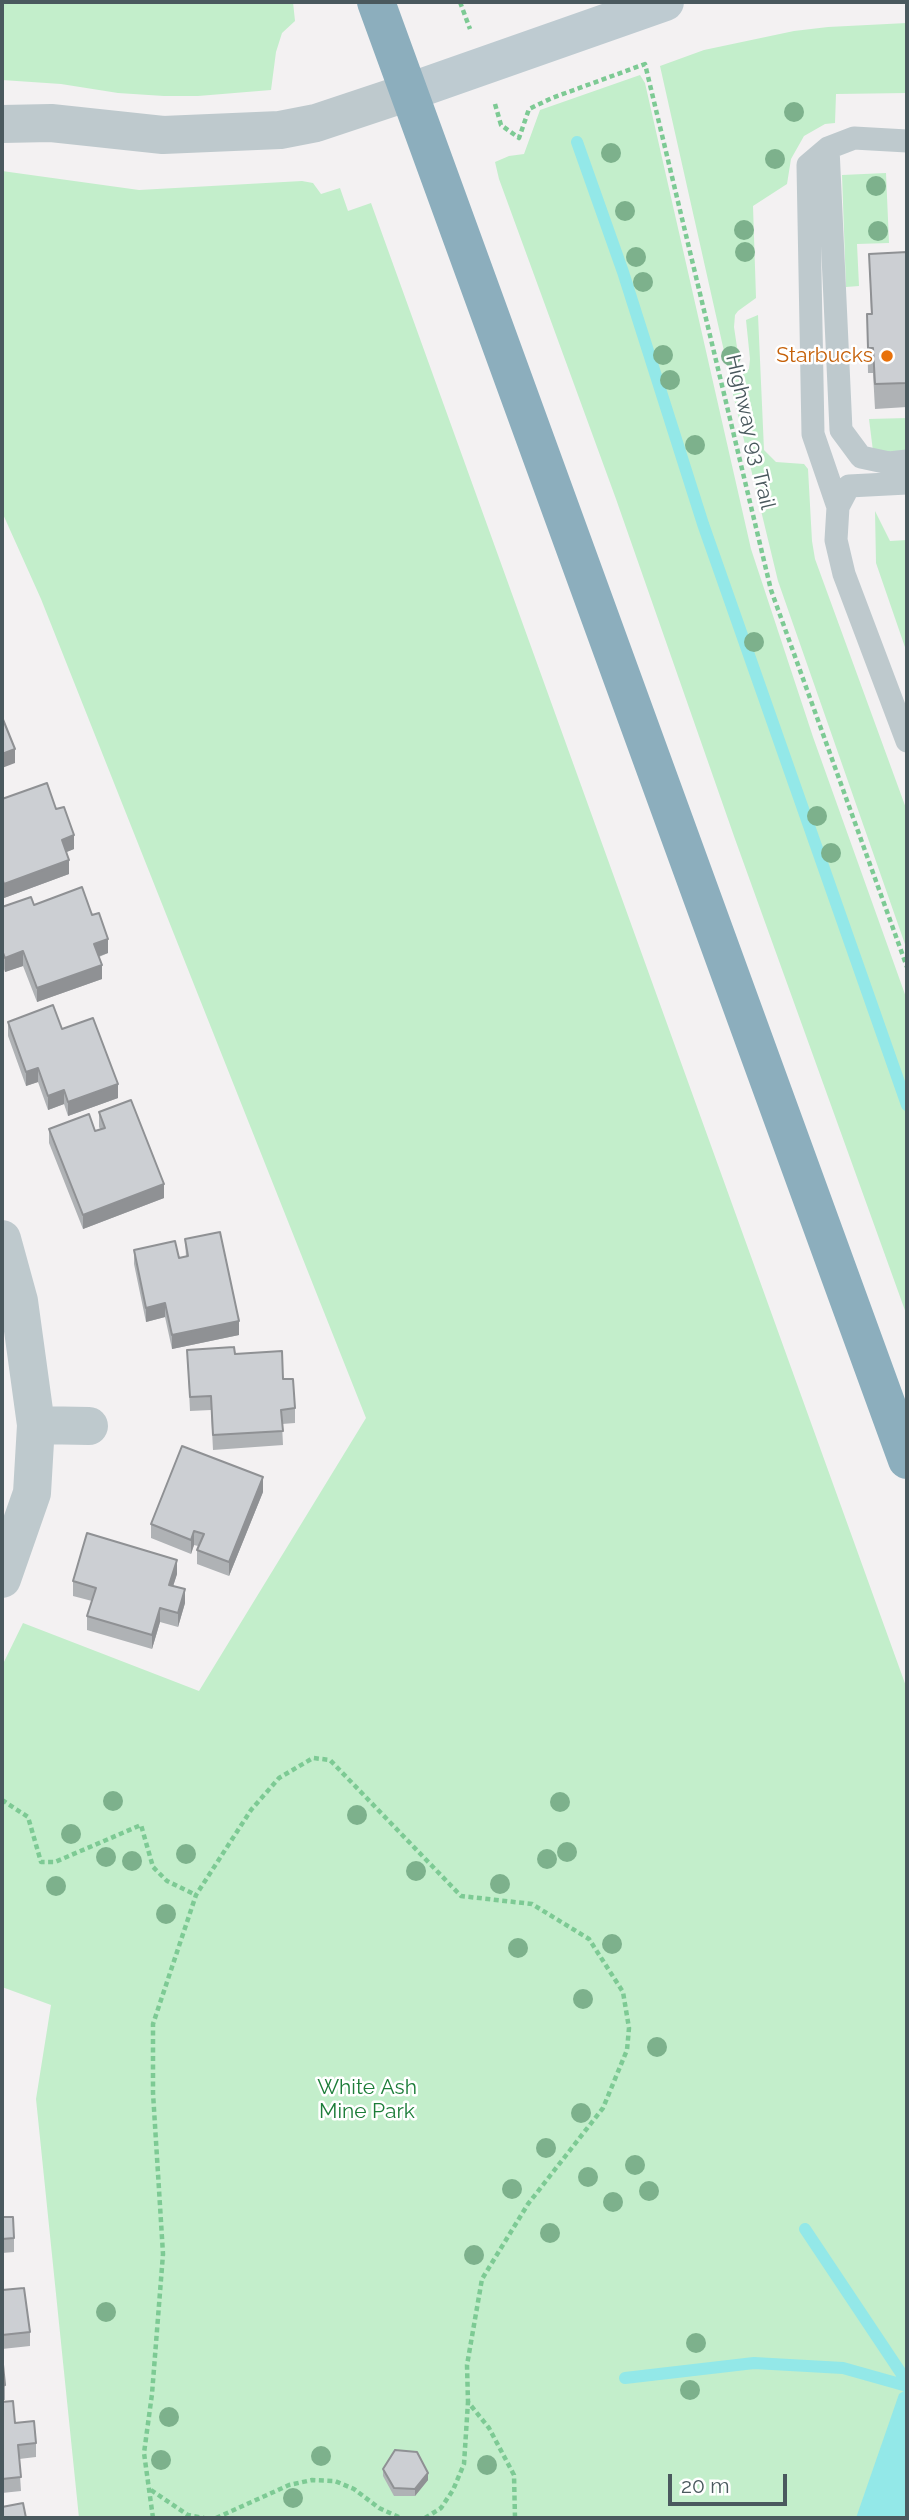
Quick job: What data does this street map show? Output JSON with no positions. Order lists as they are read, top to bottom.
{
  "streets": {
    "path": ["Highway 93 Trail"]
  },
  "parks": ["White Ash Mine Park"],
  "places": ["Starbucks"],
  "scale_bar": "20 m"
}
